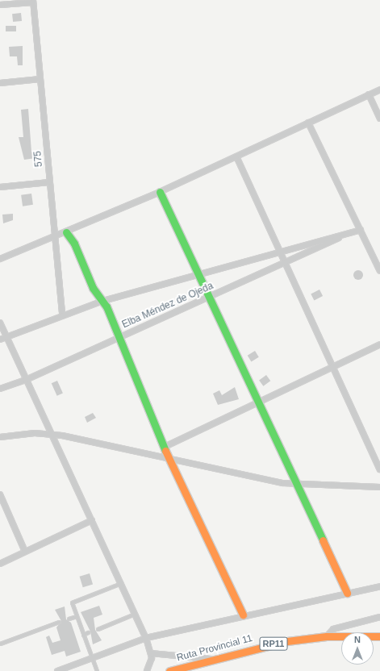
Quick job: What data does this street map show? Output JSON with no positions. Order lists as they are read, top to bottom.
{
  "streets": {
    "street": [
      "575",
      "Elba Méndez de Ojeda",
      "RP11",
      "Ruta Provincial 11"
    ]
  },
  "north": "top"
}
